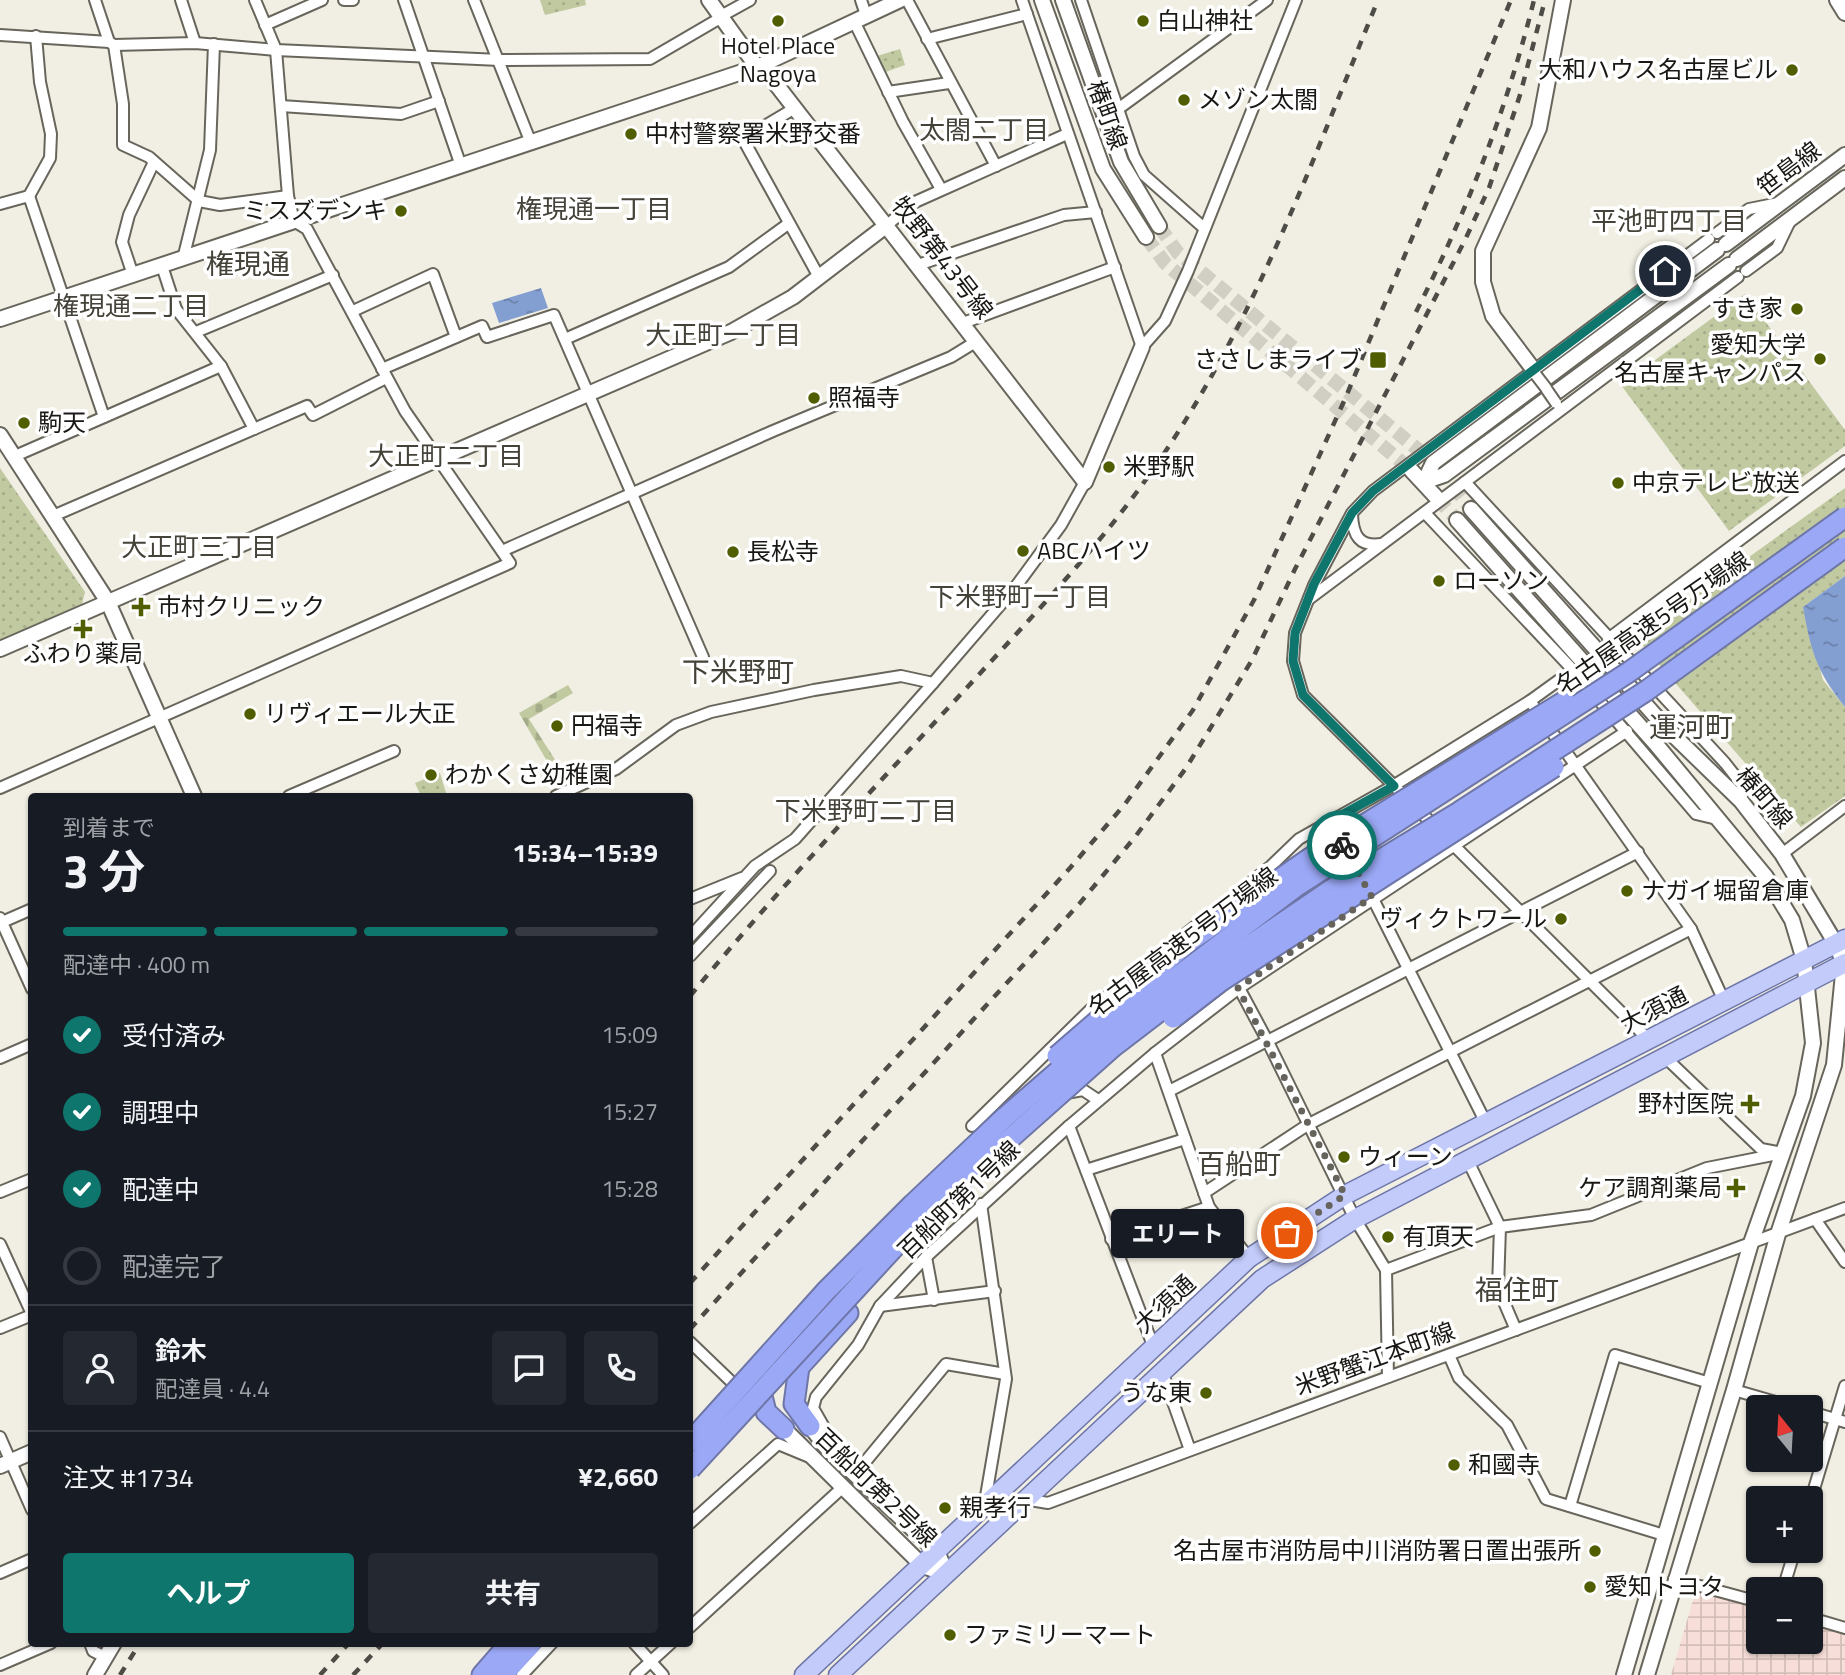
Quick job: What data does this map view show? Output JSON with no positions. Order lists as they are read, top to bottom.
{
  "streets": {
    "highway": ["名古屋高速5号万場線"],
    "main road": ["大須通"],
    "street": [
      "椿町線",
      "笹島線",
      "牧野第43号線",
      "百船町第1号線",
      "米野蟹江本町線",
      "百船町第2号線"
    ]
  },
  "crossings": [
    ["椿町線", "大須通"],
    ["椿町線", "米野蟹江本町線"],
    ["大須通", "米野蟹江本町線"],
    ["大須通", "百船町第2号線"],
    ["百船町第1号線", "百船町第2号線"]
  ],
  "districts": [
    "太閤二丁目",
    "権現通一丁目",
    "平池町四丁目",
    "権現通",
    "権現通二丁目",
    "大正町一丁目",
    "大正町二丁目",
    "大正町三丁目",
    "下米野町一丁目",
    "下米野町",
    "運河町",
    "下米野町二丁目",
    "百船町",
    "福住町"
  ],
  "places": {
    "other": [
      "Hotel Place Nagoya",
      "白山神社",
      "大和ハウス名古屋ビル",
      "メゾン太閤",
      "中村警察署米野交番",
      "ミスズデンキ",
      "すき家",
      "愛知大学 名古屋キャンパス",
      "照福寺",
      "駒天",
      "米野駅",
      "中京テレビ放送",
      "ABCハイツ",
      "長松寺",
      "ローソン",
      "リヴィエール大正",
      "円福寺",
      "わかくさ幼稚園",
      "ナガイ堀留倉庫",
      "ヴィクトワール",
      "ウィーン",
      "エリート",
      "有頂天",
      "うな東",
      "和國寺",
      "親孝行",
      "名古屋市消防局中川消防署日置出張所",
      "愛知トヨタ",
      "ファミリーマート"
    ],
    "transit": ["ささしまライブ"],
    "health": [
      "市村クリニック",
      "ふわり薬局",
      "野村医院",
      "ケア調剤薬局"
    ]
  },
  "north": "top",
  "page": {
    "heading": ["3 分", "到着まで", "15:34–15:39"],
    "panel": [
      "鈴木",
      "配達員 · 4.4",
      "注文 #1734",
      "¥2,660"
    ],
    "bar": "配達中 · 400 m",
    "list": [
      ["受付済み", "15:09"],
      ["調理中", "15:27"],
      ["配達中", "15:28"],
      "配達完了"
    ],
    "bubble": "エリート",
    "map_buttons": ["+", "−"],
    "buttons": ["ヘルプ", "共有"]
  }
}
